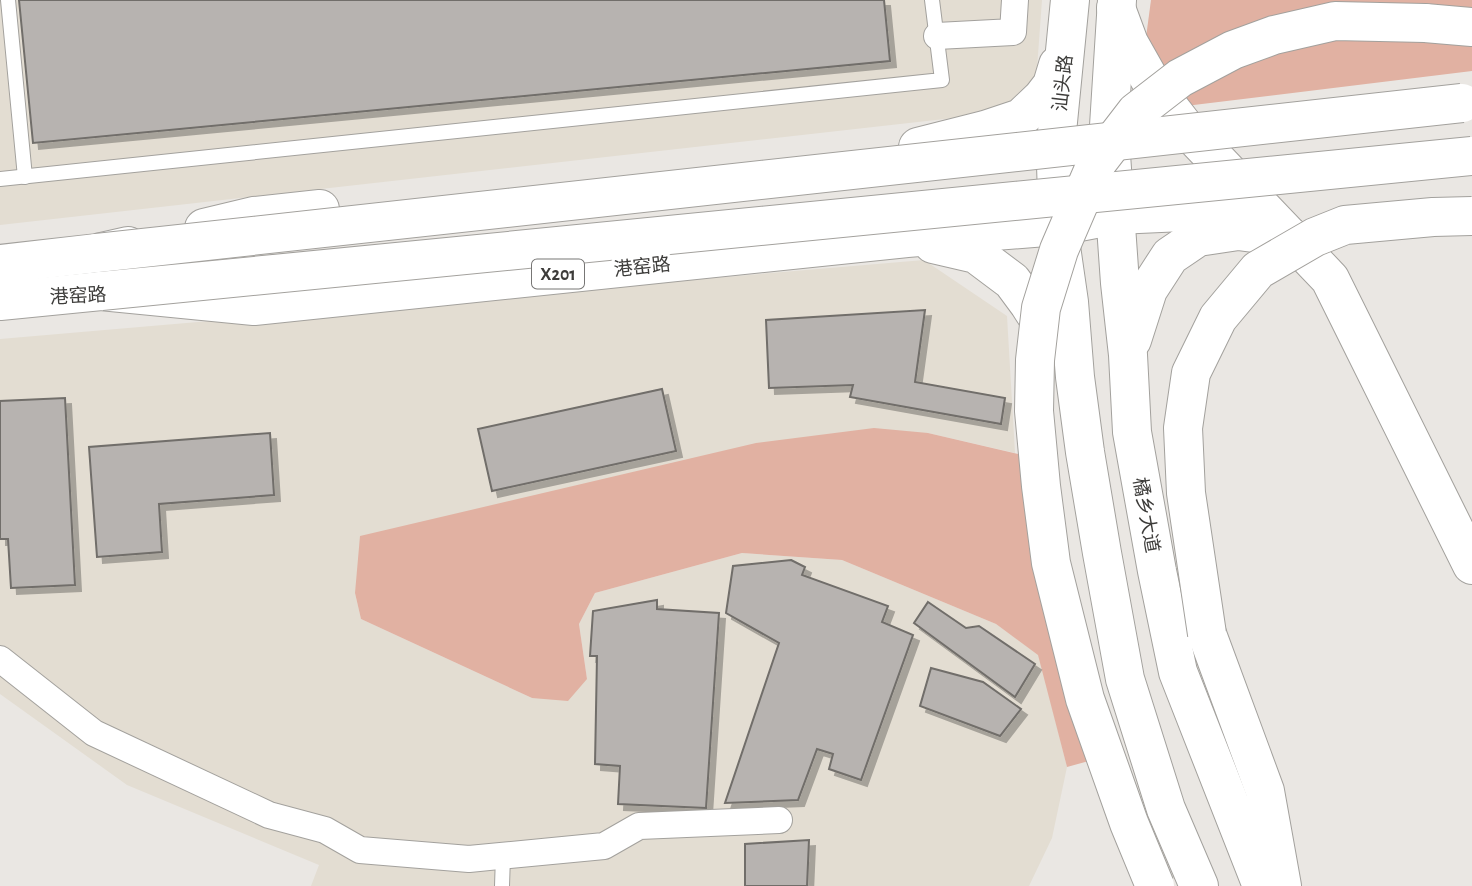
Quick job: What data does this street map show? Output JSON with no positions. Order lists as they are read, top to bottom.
{
  "streets": {
    "main road": [
      "汕头路",
      "港窑路",
      "X201",
      "橘乡大道"
    ]
  },
  "crossings": [
    ["汕头路", "港窑路"],
    ["港窑路", "橘乡大道"]
  ]
}
